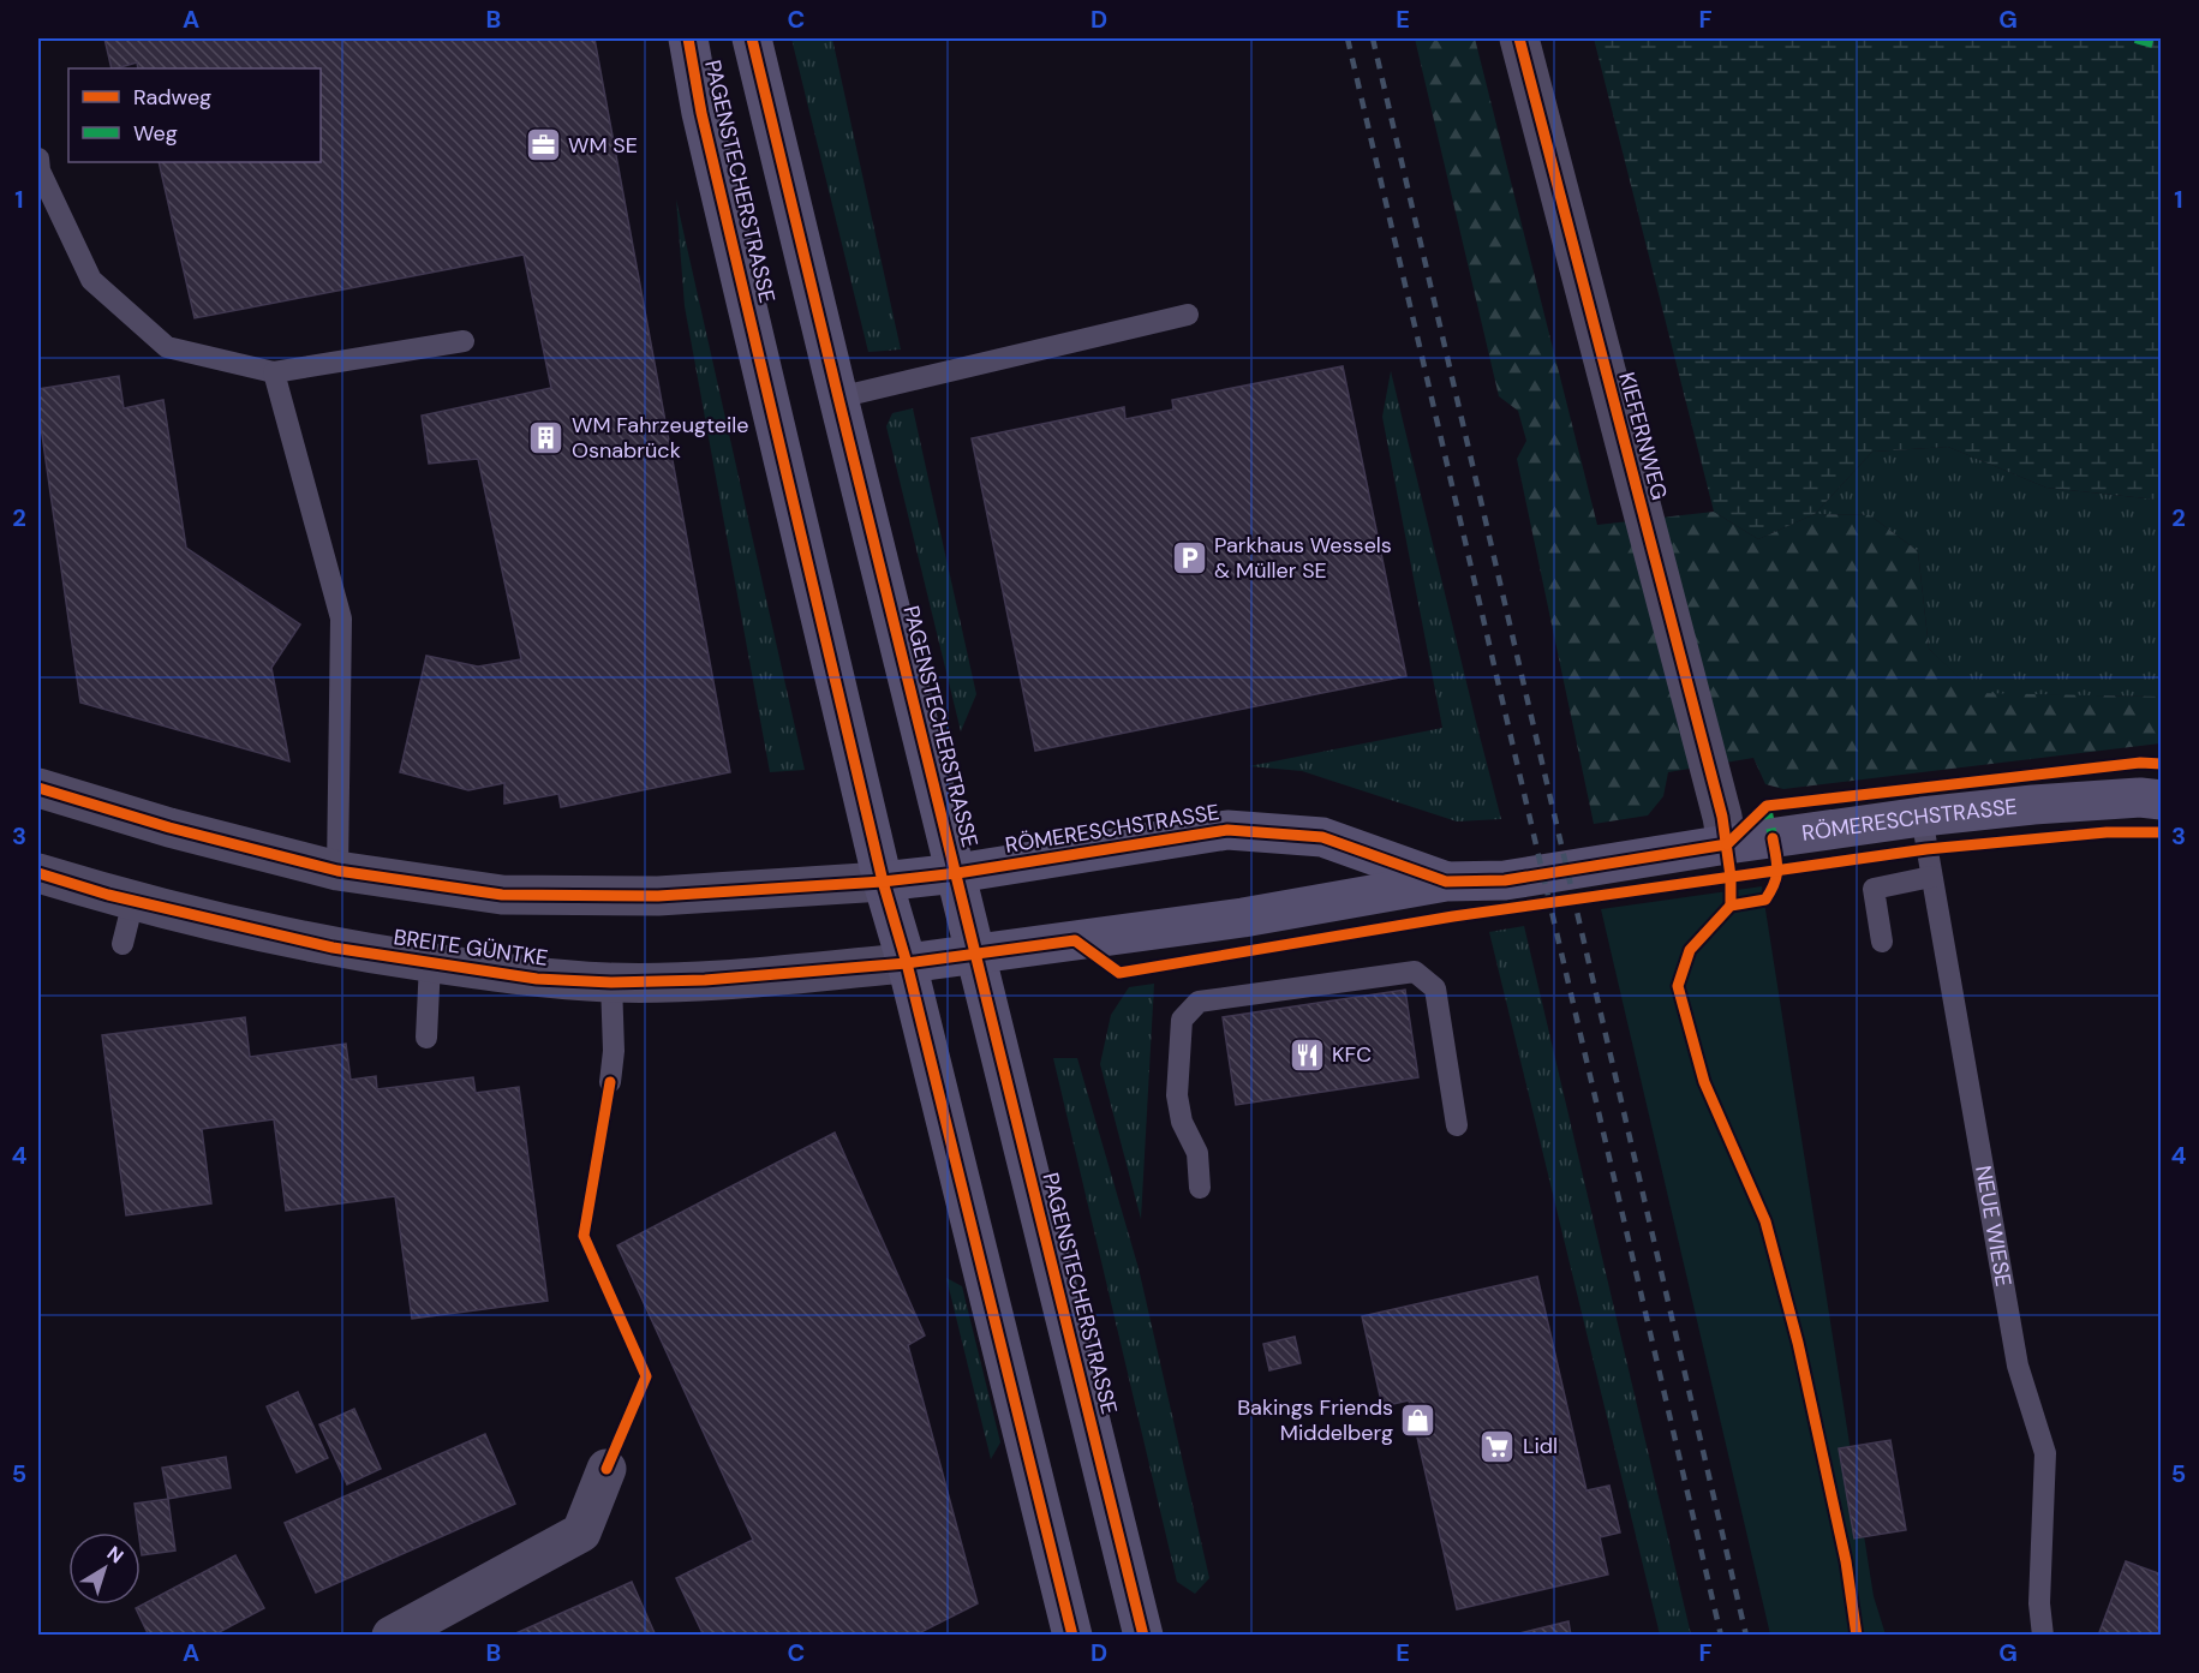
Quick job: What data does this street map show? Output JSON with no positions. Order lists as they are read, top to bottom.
{
  "streets": {
    "main road": ["PAGENSTECHERSTRASSE", "RÖMERESCHSTRASSE"],
    "street": ["KIEFERNWEG", "BREITE GÜNTKE"],
    "lane": ["NEUE WIESE"]
  },
  "crossings": [
    ["PAGENSTECHERSTRASSE", "RÖMERESCHSTRASSE"],
    ["PAGENSTECHERSTRASSE", "BREITE GÜNTKE"],
    ["KIEFERNWEG", "RÖMERESCHSTRASSE"],
    ["RÖMERESCHSTRASSE", "BREITE GÜNTKE"],
    ["RÖMERESCHSTRASSE", "NEUE WIESE"]
  ],
  "places": {
    "office": ["WM SE"],
    "building": ["WM Fahrzeugteile Osnabrück"],
    "parking": ["Parkhaus Wessels & Müller SE"],
    "restaurant": ["KFC"],
    "shop": ["Bakings Friends Middelberg"],
    "supermarket": ["Lidl"]
  },
  "legend": ["Radweg", "Weg"],
  "north": "top right",
  "grid": {
    "columns": [
      "A",
      "B",
      "C",
      "D",
      "E",
      "F",
      "G"
    ],
    "rows": [
      "1",
      "2",
      "3",
      "4",
      "5"
    ]
  }
}
